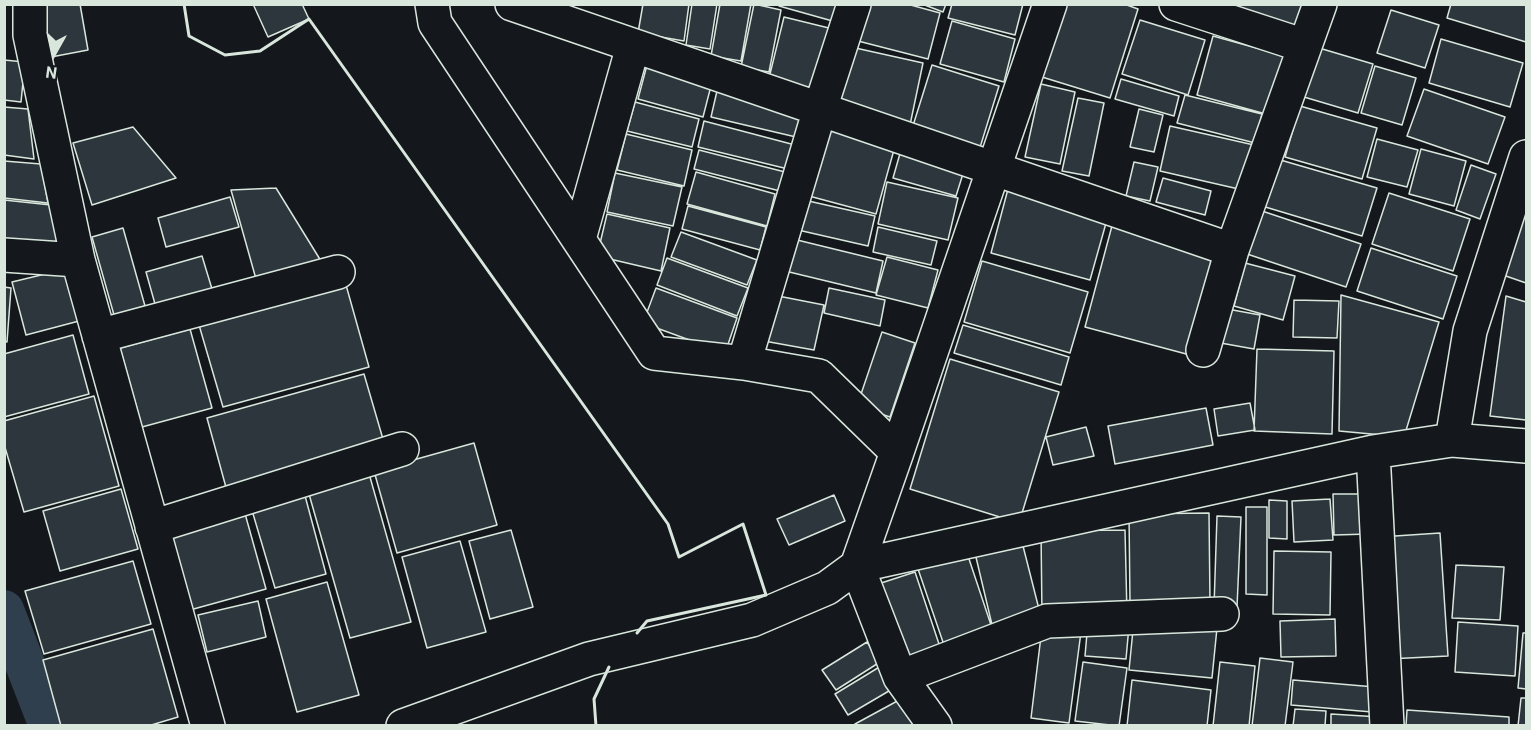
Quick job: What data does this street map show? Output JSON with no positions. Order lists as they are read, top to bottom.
{
  "north": "bottom"
}
